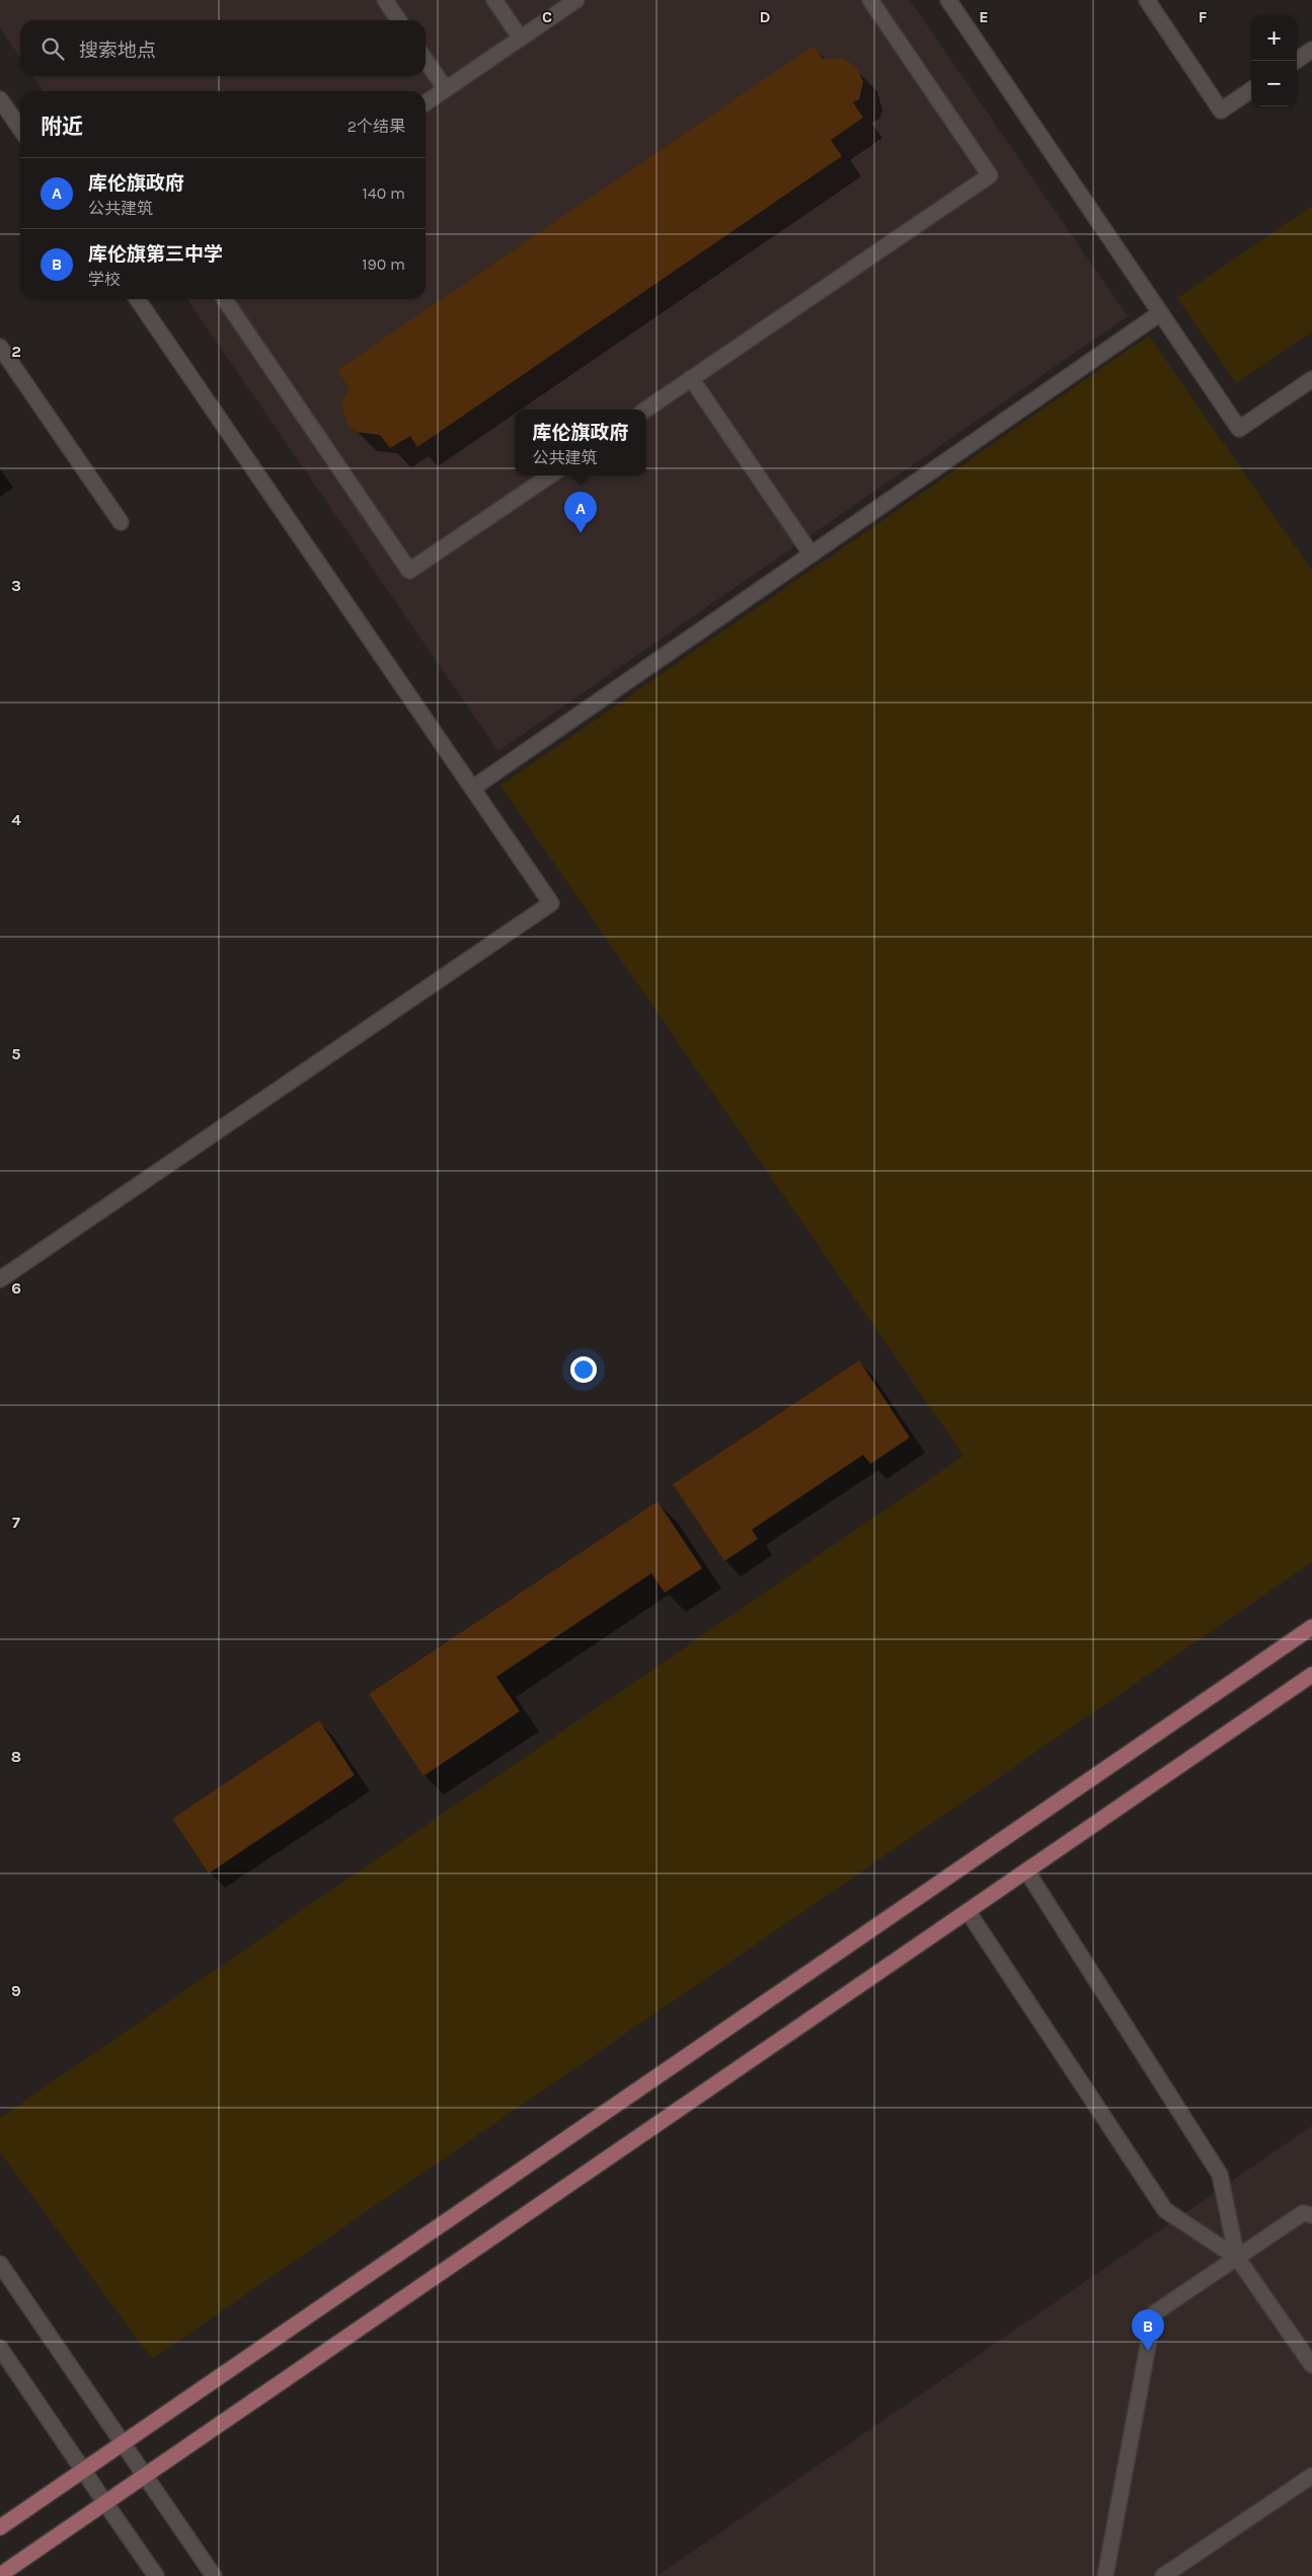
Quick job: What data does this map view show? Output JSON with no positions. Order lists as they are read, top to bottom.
{
  "page": {
    "map_buttons": ["+", "−"],
    "search": "搜索地点",
    "heading": ["附近", "2个结果"],
    "list": [
      {
        "mark": "A",
        "name": "库伦旗政府",
        "note": "公共建筑",
        "value": "140 m"
      },
      {
        "mark": "B",
        "name": "库伦旗第三中学",
        "note": "学校",
        "value": "190 m"
      }
    ],
    "popup": ["库伦旗政府", "公共建筑"],
    "pins": ["A", "B"]
  },
  "grid": {
    "columns": [
      "C",
      "D",
      "E",
      "F"
    ],
    "rows": [
      "2",
      "3",
      "4",
      "5",
      "6",
      "7",
      "8",
      "9"
    ]
  }
}
